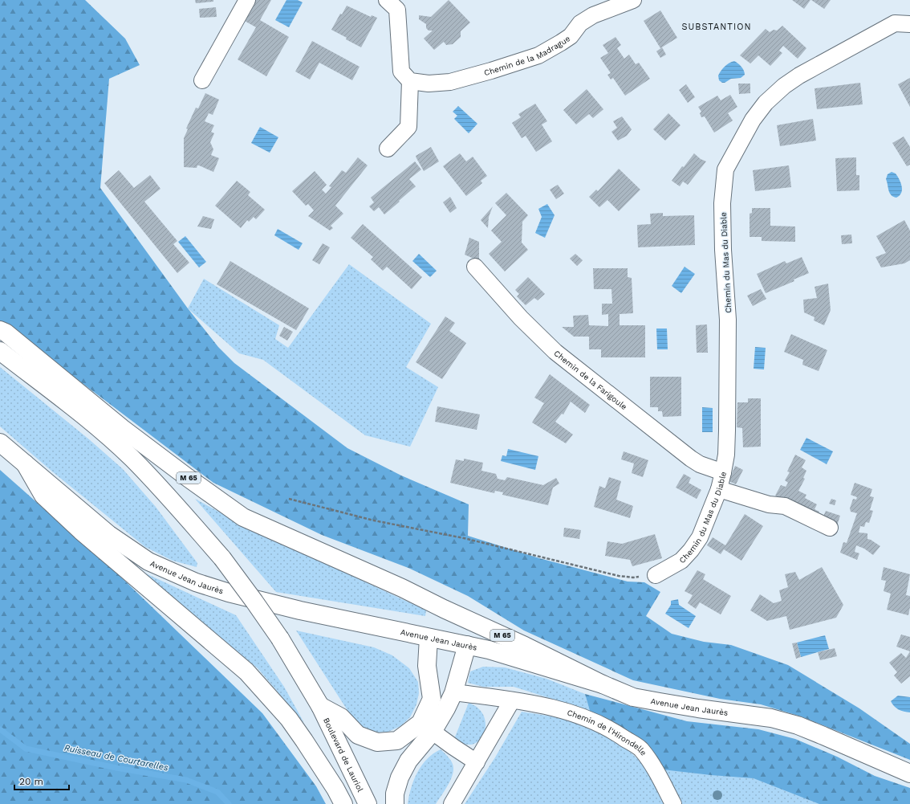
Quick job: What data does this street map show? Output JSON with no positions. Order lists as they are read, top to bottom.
{
  "streets": {
    "main road": ["M 65", "Avenue Jean Jaurès", "Boulevard de Lauriol"],
    "street": [
      "Chemin de la Madrague",
      "Chemin du Mas du Diable",
      "Chemin de la Farigoule",
      "Chemin de l'Hirondelle"
    ]
  },
  "crossings": [
    ["Chemin du Mas du Diable", "Chemin de la Farigoule"],
    ["M 65", "Avenue Jean Jaurès"]
  ],
  "districts": ["SUBSTANTION"],
  "water": ["Ruisseau de Courtarelles"],
  "scale_bar": "20 m"
}
